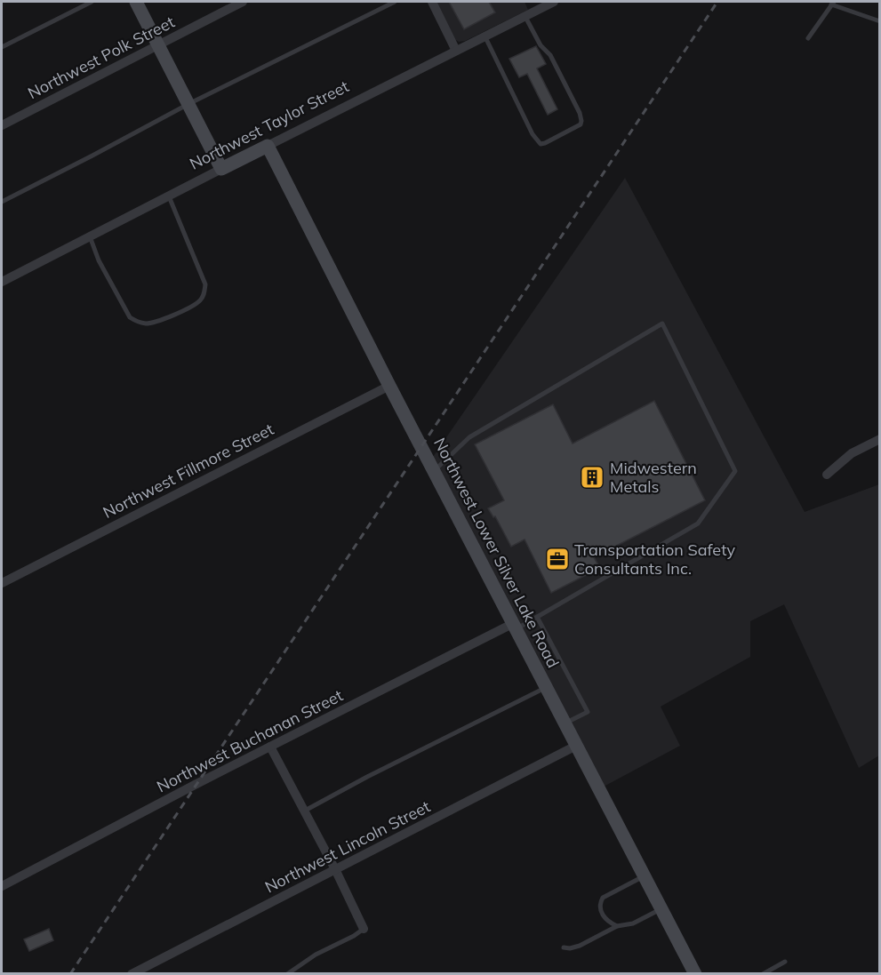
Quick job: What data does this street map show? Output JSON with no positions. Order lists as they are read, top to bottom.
{
  "streets": {
    "street": [
      "Northwest Polk Street",
      "Northwest Taylor Street",
      "Northwest Fillmore Street",
      "Northwest Lower Silver Lake Road",
      "Northwest Buchanan Street",
      "Northwest Lincoln Street"
    ]
  },
  "crossings": [
    ["Northwest Taylor Street", "Northwest Lower Silver Lake Road"],
    ["Northwest Fillmore Street", "Northwest Lower Silver Lake Road"],
    ["Northwest Lower Silver Lake Road", "Northwest Buchanan Street"],
    ["Northwest Lower Silver Lake Road", "Northwest Lincoln Street"]
  ],
  "places": {
    "building": ["Midwestern Metals"],
    "office": ["Transportation Safety Consultants Inc."]
  }
}
